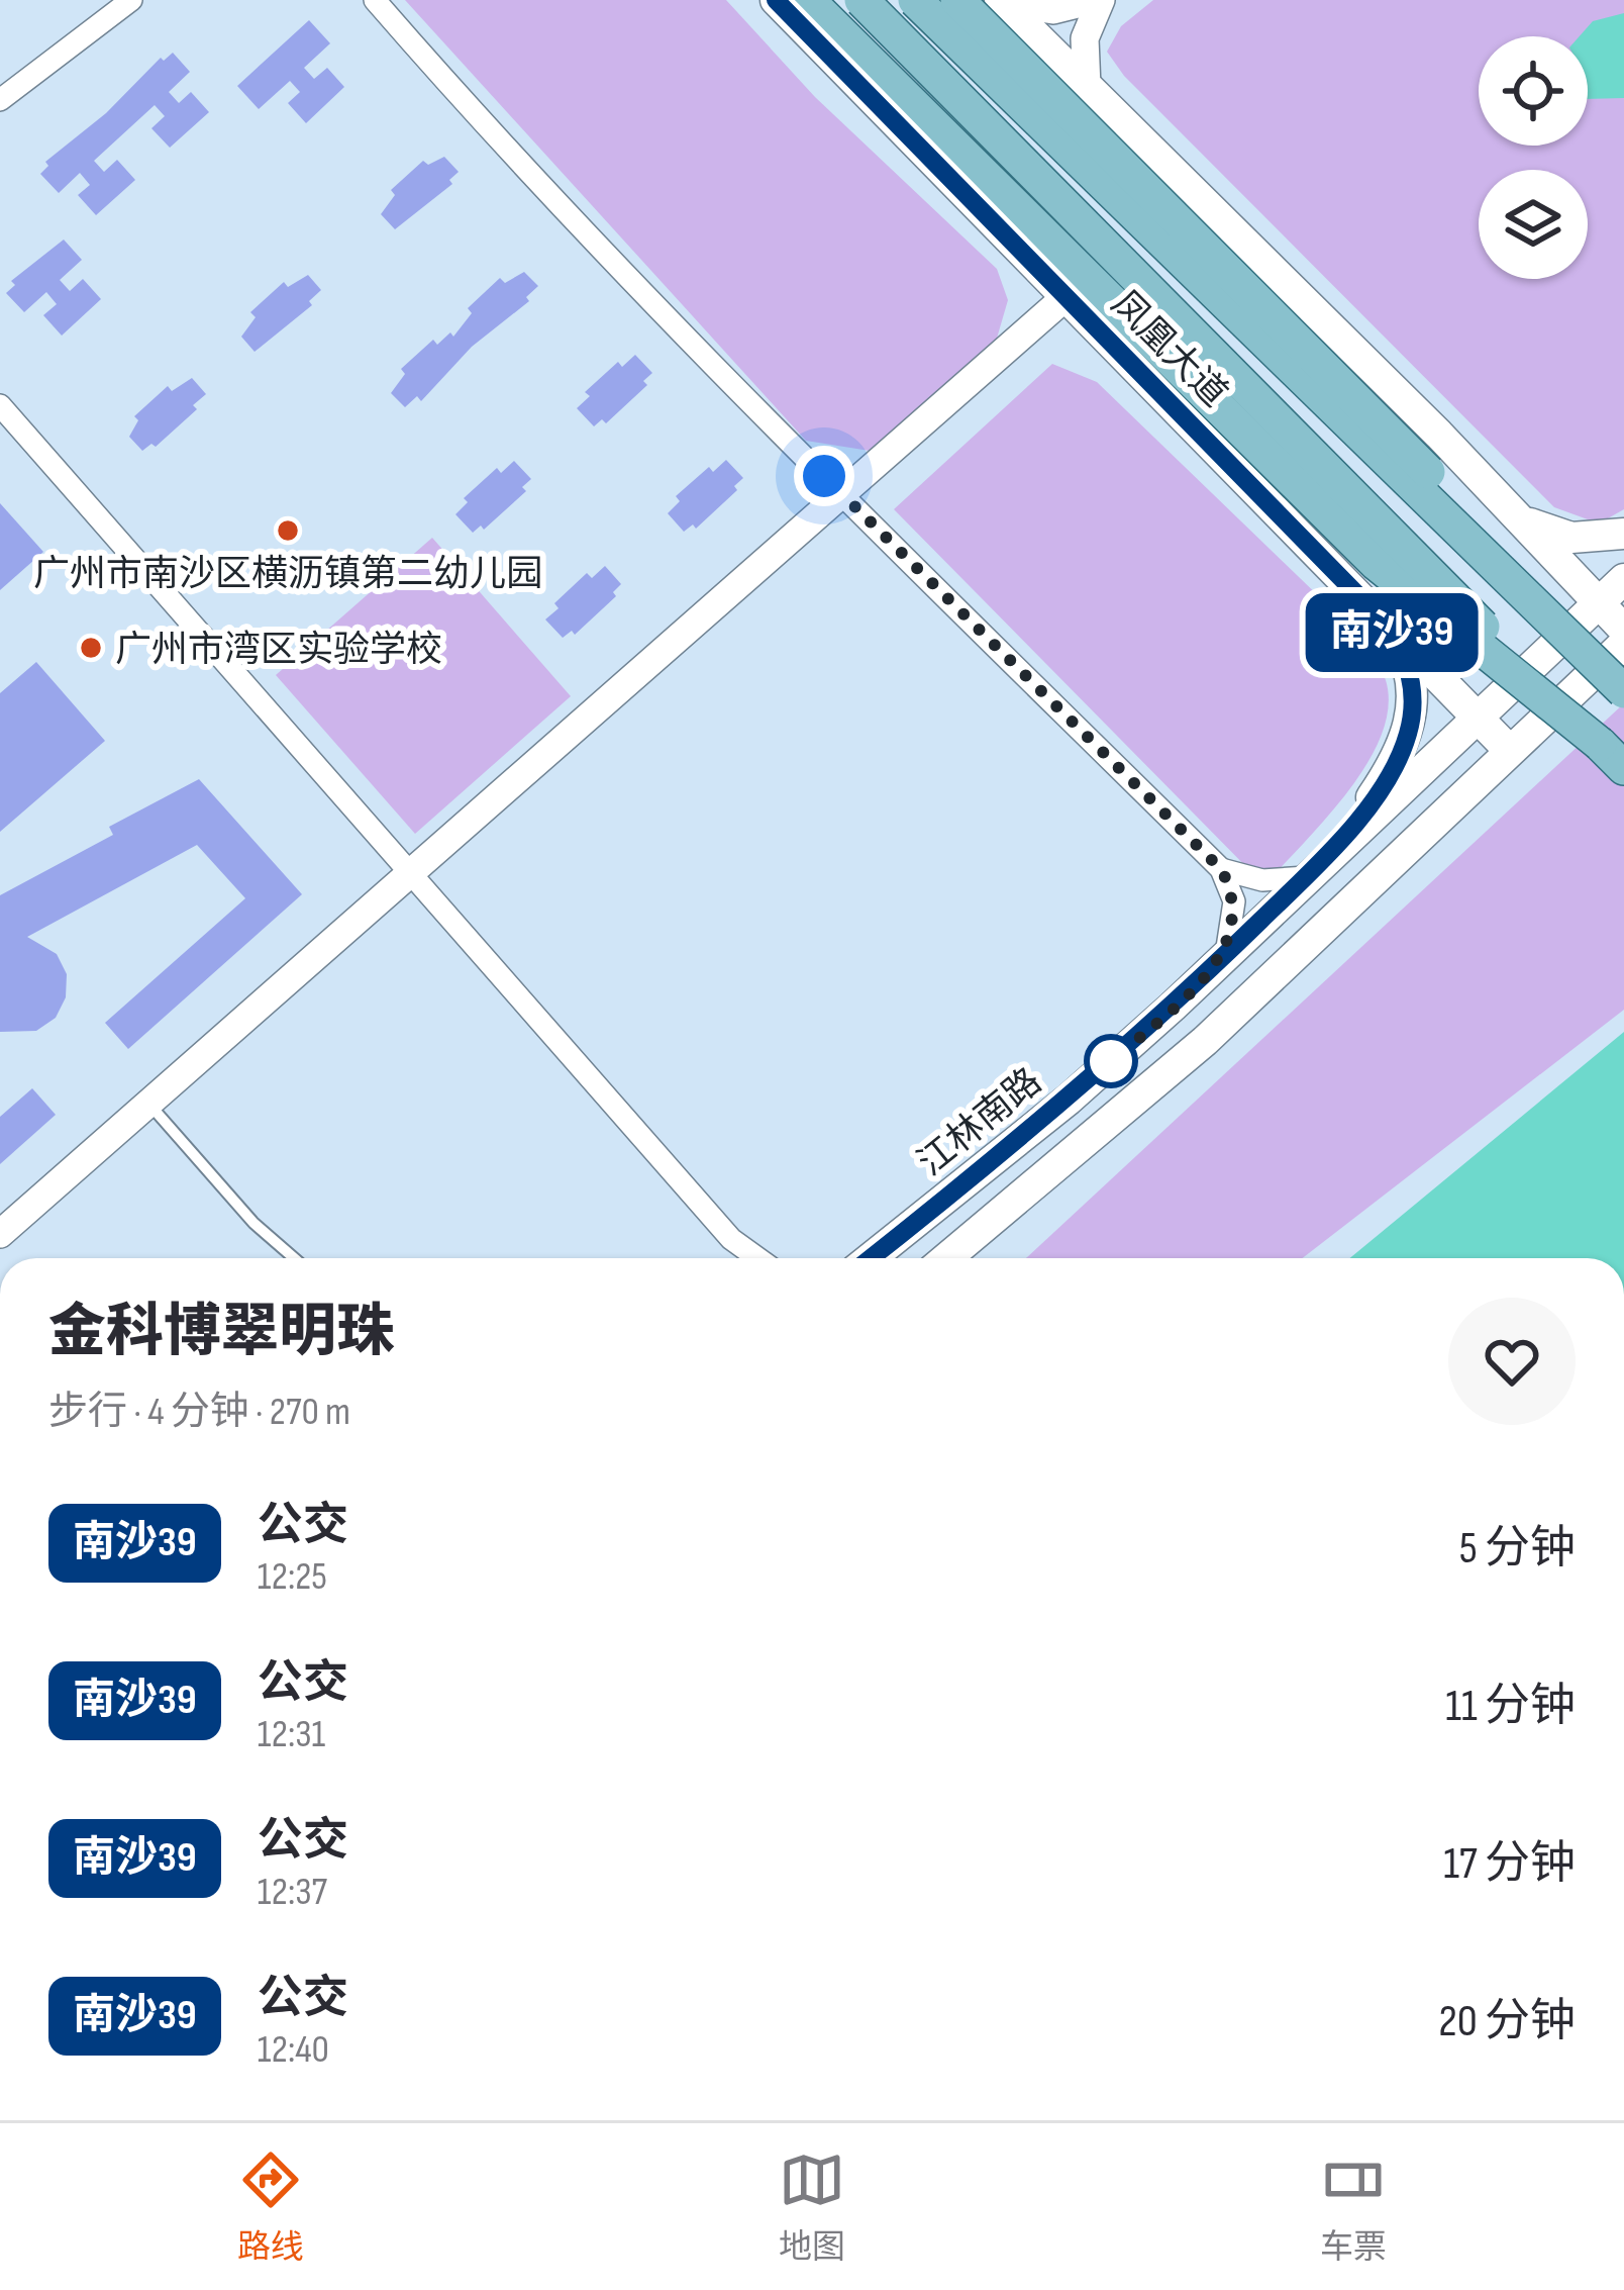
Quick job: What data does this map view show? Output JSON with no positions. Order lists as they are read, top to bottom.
{
  "streets": {
    "main road": ["凤凰大道", "江林南路"]
  },
  "crossings": [
    ["凤凰大道", "江林南路"]
  ],
  "places": ["广州市南沙区横沥镇第二幼儿园", "广州市湾区实验学校"],
  "lines": ["bus line 南沙39"],
  "page": {
    "on_map": "南沙39",
    "heading": ["金科博翠明珠", "步行 · 4 分钟 · 270 m"],
    "list": [
      {
        "mark": "南沙39",
        "name": "公交",
        "note": "12:25",
        "value": "5 分钟"
      },
      {
        "mark": "南沙39",
        "name": "公交",
        "note": "12:31",
        "value": "11 分钟"
      },
      {
        "mark": "南沙39",
        "name": "公交",
        "note": "12:37",
        "value": "17 分钟"
      },
      {
        "mark": "南沙39",
        "name": "公交",
        "note": "12:40",
        "value": "20 分钟"
      }
    ],
    "tabs": ["路线", "地图", "车票"]
  }
}
